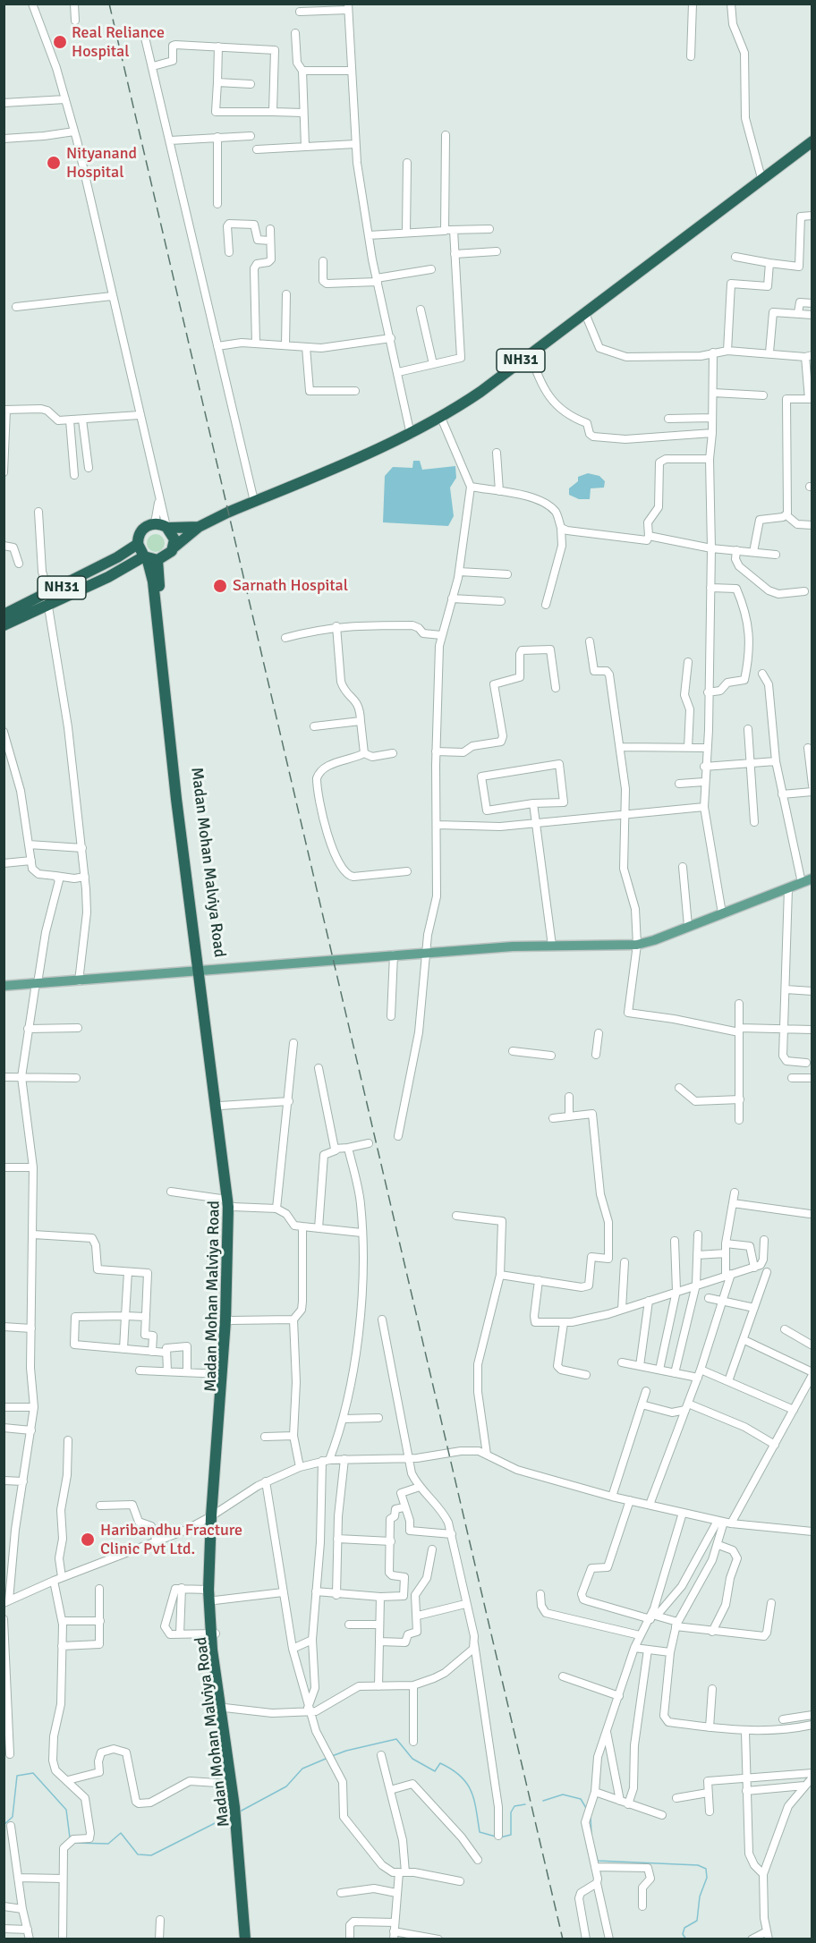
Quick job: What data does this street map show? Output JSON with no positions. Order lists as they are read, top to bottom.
{
  "streets": {
    "highway": ["NH31", "Madan Mohan Malviya Road"]
  },
  "places": [
    "Real Reliance Hospital",
    "Nityanand Hospital",
    "Sarnath Hospital",
    "Haribandhu Fracture Clinic Pvt Ltd."
  ]
}
